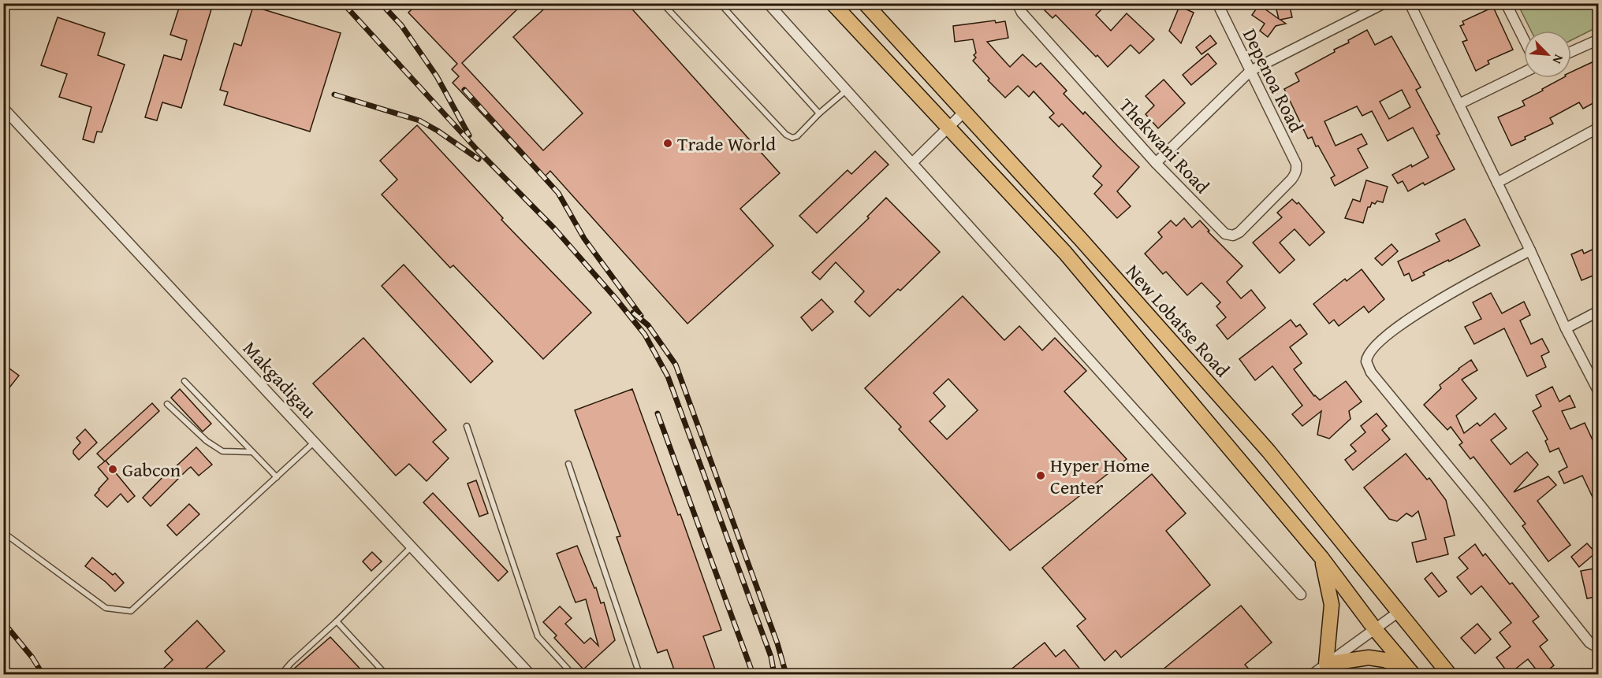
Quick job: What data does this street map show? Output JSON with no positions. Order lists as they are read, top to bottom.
{
  "streets": {
    "main road": ["New Lobatse Road"],
    "street": ["Depenoa Road", "Thekwani Road", "Makgadigau"]
  },
  "crossings": [
    ["Depenoa Road", "Thekwani Road"]
  ],
  "places": ["Trade World", "Gabcon", "Hyper Home Center"],
  "north": "bottom right"
}
